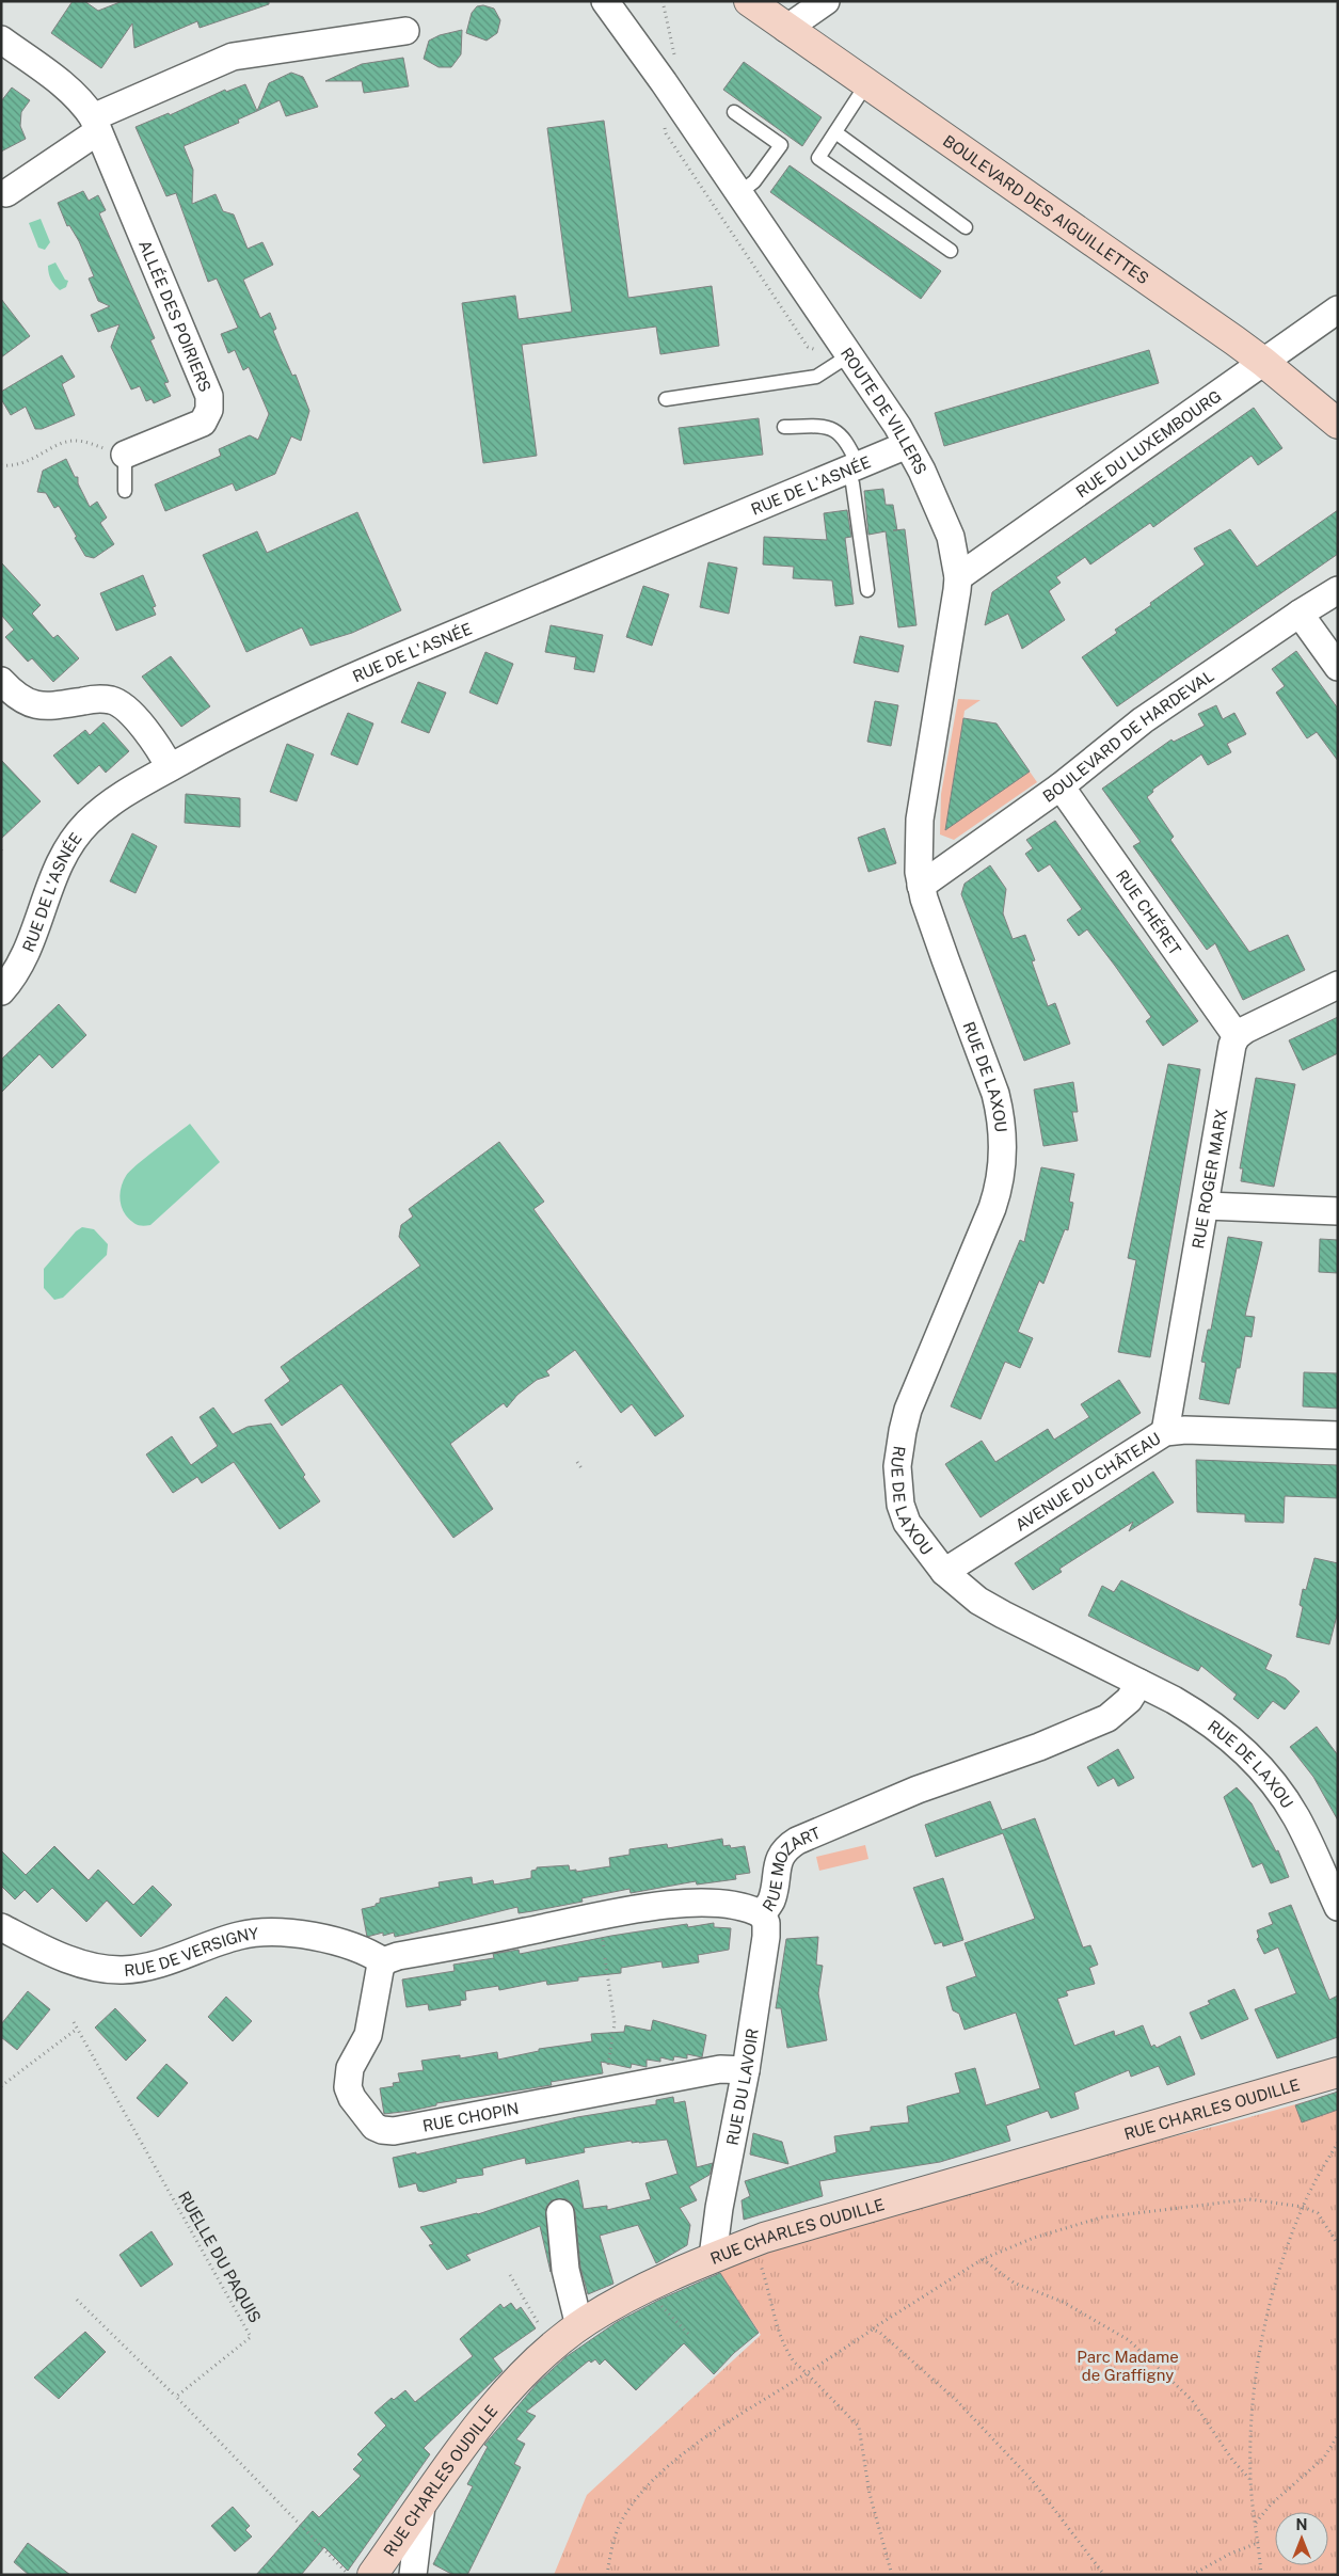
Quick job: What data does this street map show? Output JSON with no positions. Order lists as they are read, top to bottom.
{
  "streets": {
    "street": [
      "BOULEVARD DES AIGUILLETTES",
      "ALLÉE DES POIRIERS",
      "ROUTE DE VILLERS",
      "RUE DU LUXEMBOURG",
      "RUE DE L'ASNÉE",
      "BOULEVARD DE HARDEVAL",
      "RUE CHÉRET",
      "RUE DE LAXOU",
      "RUE ROGER MARX",
      "AVENUE DU CHÂTEAU",
      "RUE MOZART",
      "RUE DE VERSIGNY",
      "RUE DU LAVOIR",
      "RUE CHARLES OUDILLE",
      "RUE CHOPIN"
    ],
    "path": ["RUELLE DU PAQUIS"]
  },
  "crossings": [
    ["BOULEVARD DES AIGUILLETTES", "RUE DU LUXEMBOURG"],
    ["ROUTE DE VILLERS", "RUE DU LUXEMBOURG"],
    ["ROUTE DE VILLERS", "RUE DE L'ASNÉE"],
    ["ROUTE DE VILLERS", "BOULEVARD DE HARDEVAL"],
    ["ROUTE DE VILLERS", "RUE DE LAXOU"],
    ["BOULEVARD DE HARDEVAL", "RUE CHÉRET"],
    ["BOULEVARD DE HARDEVAL", "RUE DE LAXOU"],
    ["RUE CHÉRET", "RUE ROGER MARX"],
    ["RUE DE LAXOU", "AVENUE DU CHÂTEAU"],
    ["RUE DE LAXOU", "RUE MOZART"],
    ["RUE ROGER MARX", "AVENUE DU CHÂTEAU"],
    ["RUE MOZART", "RUE DE VERSIGNY"],
    ["RUE MOZART", "RUE DU LAVOIR"],
    ["RUE MOZART", "RUE CHOPIN"],
    ["RUE DE VERSIGNY", "RUE CHOPIN"],
    ["RUE DU LAVOIR", "RUE CHARLES OUDILLE"],
    ["RUE DU LAVOIR", "RUE CHOPIN"]
  ],
  "parks": ["Parc Madame de Graffigny"],
  "north": "top"
}
